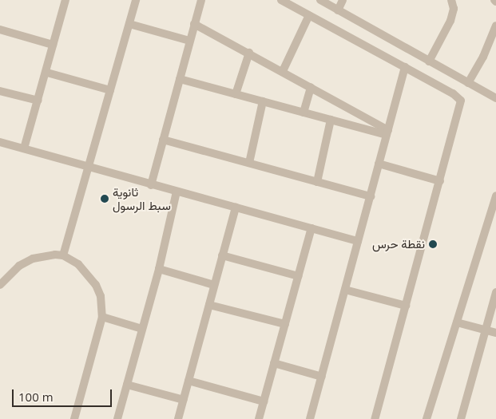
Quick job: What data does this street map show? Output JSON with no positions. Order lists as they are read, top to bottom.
{
  "places": ["ثانوية سبط الرسول", "نقطة حرس"],
  "scale_bar": "100 m"
}
